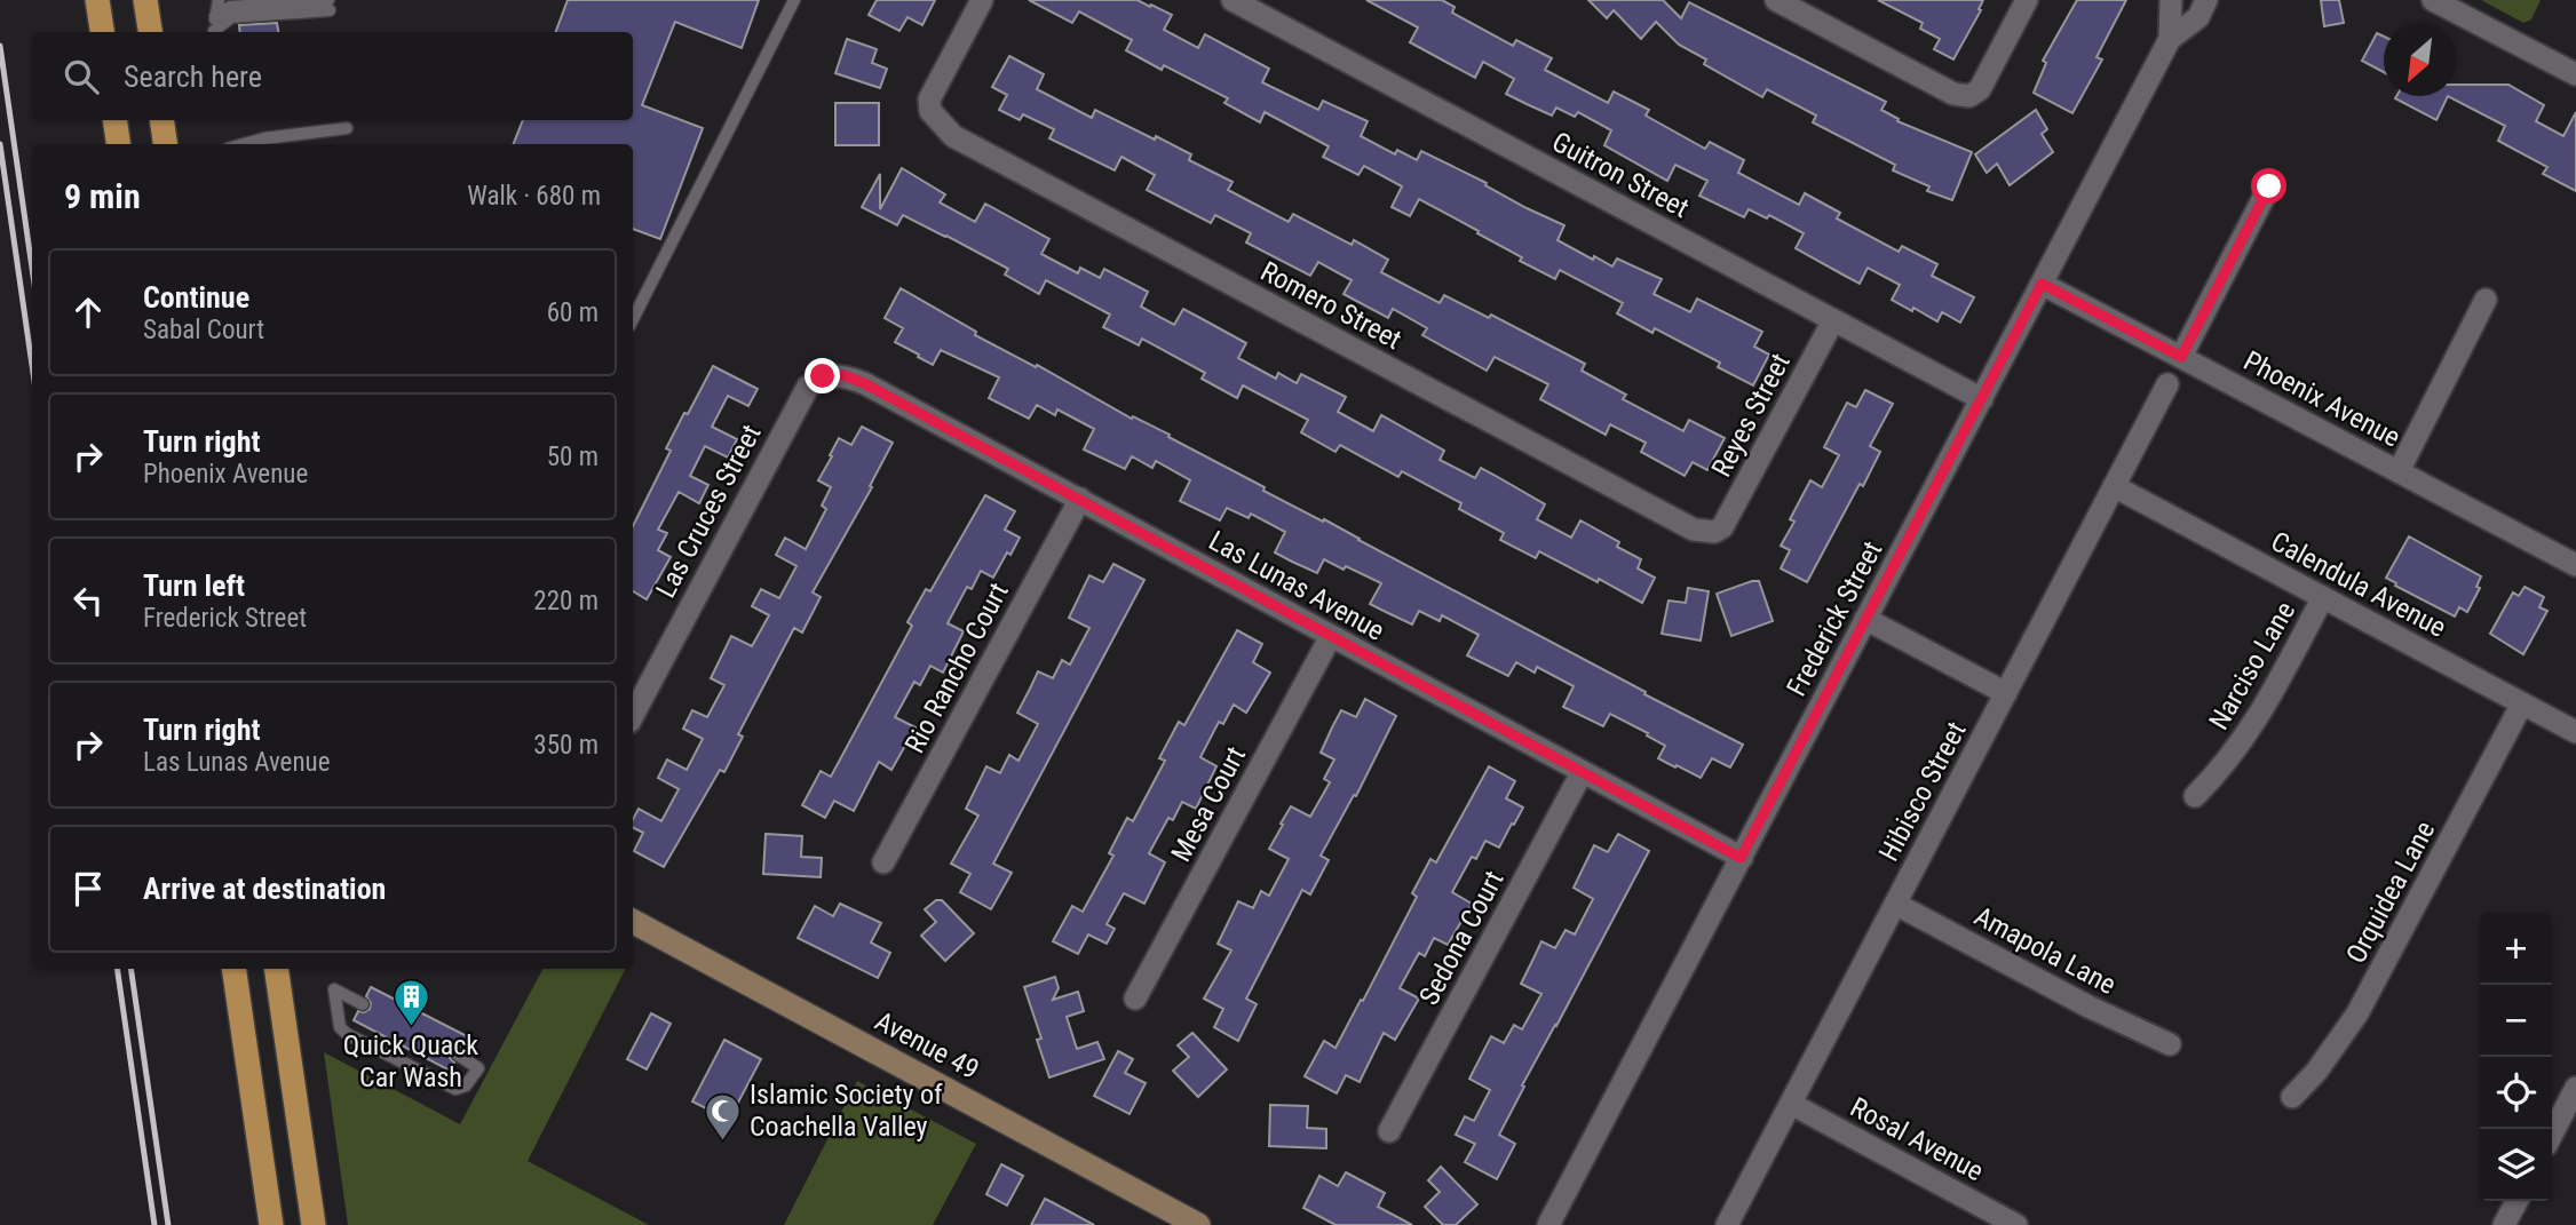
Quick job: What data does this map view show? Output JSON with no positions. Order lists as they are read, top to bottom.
{
  "streets": {
    "street": [
      "Guitron Street",
      "Romero Street",
      "Phoenix Avenue",
      "Reyes Street",
      "Las Cruces Street",
      "Calendula Avenue",
      "Las Lunas Avenue",
      "Frederick Street",
      "Narciso Lane",
      "Rio Rancho Court",
      "Hibisco Street",
      "Mesa Court",
      "Orquidea Lane",
      "Sedona Court",
      "Amapola Lane",
      "Avenue 49",
      "Rosal Avenue"
    ]
  },
  "crossings": [
    ["Guitron Street", "Reyes Street"],
    ["Guitron Street", "Frederick Street"],
    ["Romero Street", "Reyes Street"],
    ["Phoenix Avenue", "Frederick Street"],
    ["Las Cruces Street", "Las Lunas Avenue"],
    ["Calendula Avenue", "Narciso Lane"],
    ["Calendula Avenue", "Hibisco Street"],
    ["Calendula Avenue", "Orquidea Lane"],
    ["Las Lunas Avenue", "Frederick Street"],
    ["Las Lunas Avenue", "Rio Rancho Court"],
    ["Las Lunas Avenue", "Mesa Court"],
    ["Las Lunas Avenue", "Sedona Court"],
    ["Hibisco Street", "Amapola Lane"],
    ["Hibisco Street", "Rosal Avenue"]
  ],
  "places": {
    "building": ["Quick Quack Car Wash"],
    "mosque": ["Islamic Society of Coachella Valley"]
  },
  "north": "bottom left",
  "page": {
    "search": "Search here",
    "heading": ["9 min", "Walk · 680 m"],
    "list": [
      ["Continue", "Sabal Court", "60 m"],
      ["Turn right", "Phoenix Avenue", "50 m"],
      ["Turn left", "Frederick Street", "220 m"],
      ["Turn right", "Las Lunas Avenue", "350 m"],
      "Arrive at destination"
    ],
    "map_buttons": ["+", "−"]
  }
}
